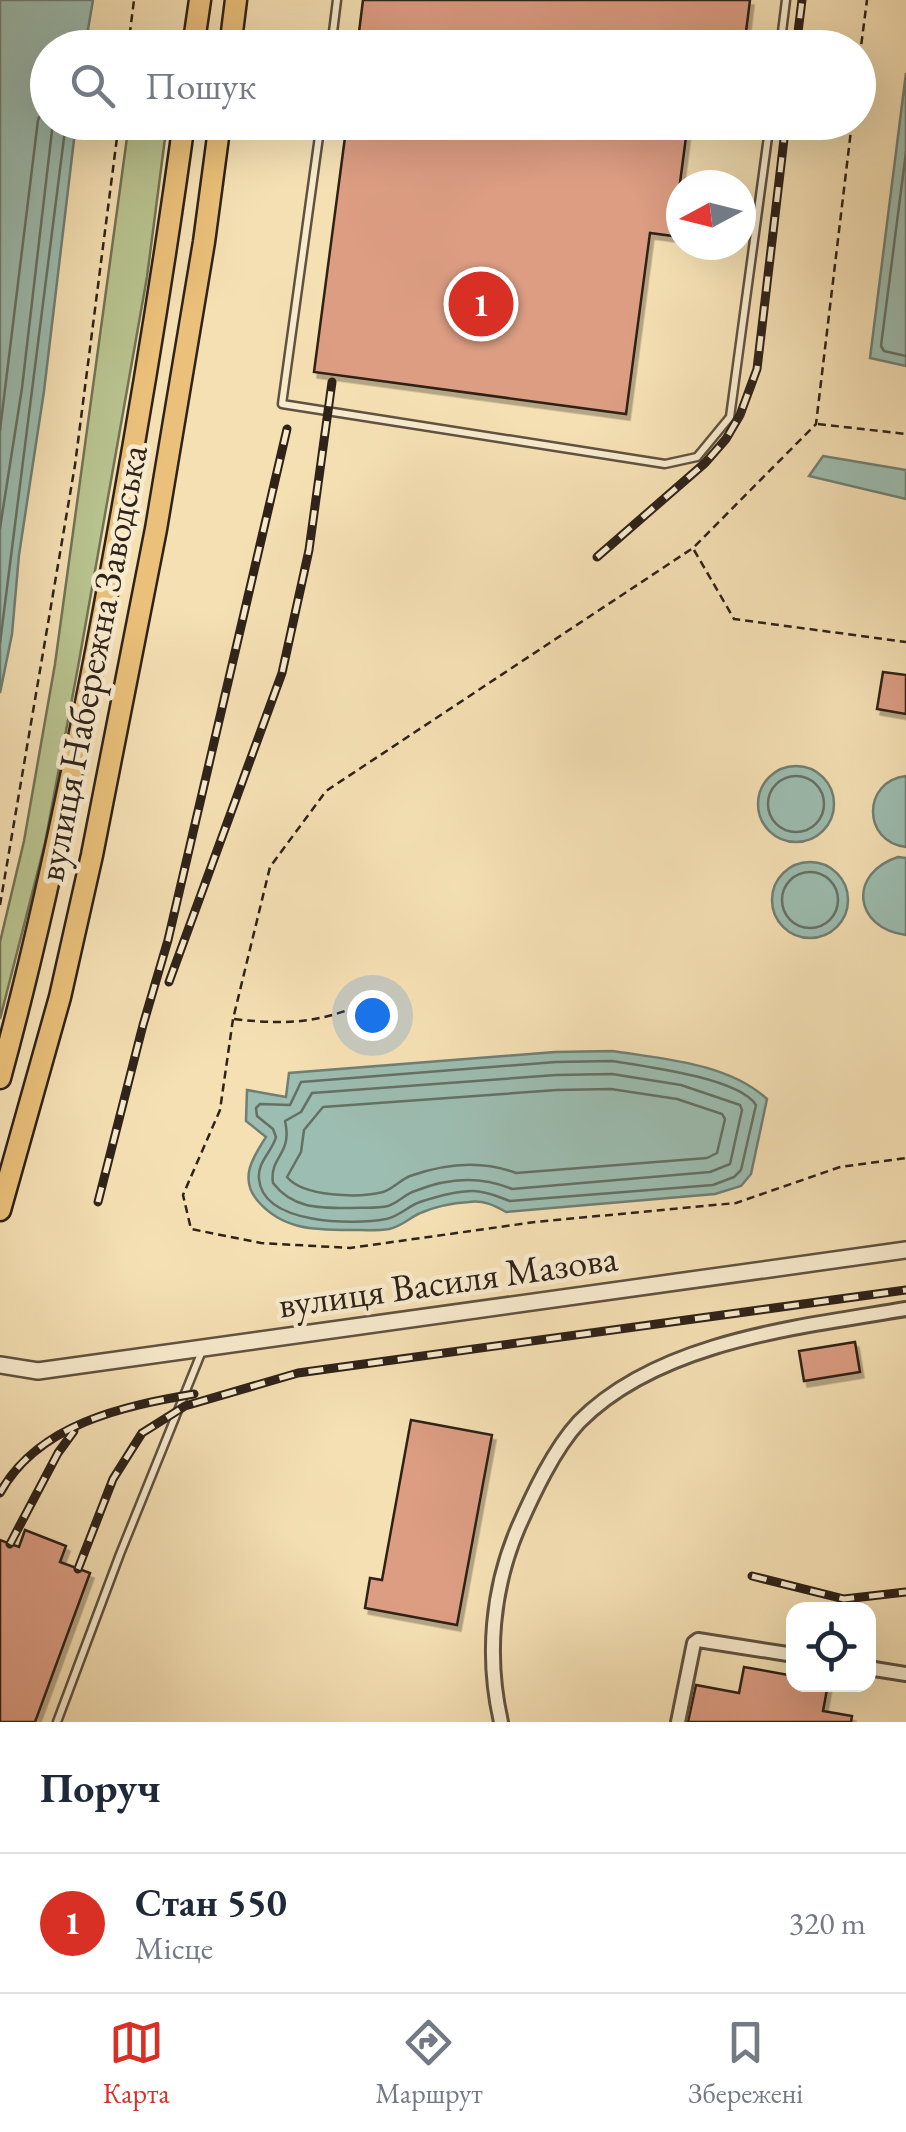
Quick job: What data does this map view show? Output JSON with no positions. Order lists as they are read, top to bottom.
{
  "streets": {
    "main road": ["вулиця Набережна Заводська"],
    "street": ["вулиця Василя Мазова"]
  },
  "north": "left",
  "page": {
    "search": "Пошук",
    "pins": "1",
    "heading": "Поруч",
    "list": [
      {
        "mark": "1",
        "name": "Стан 550",
        "note": "Місце",
        "value": "320 m"
      }
    ],
    "nav": ["Карта", "Маршрут", "Збережені"]
  }
}
